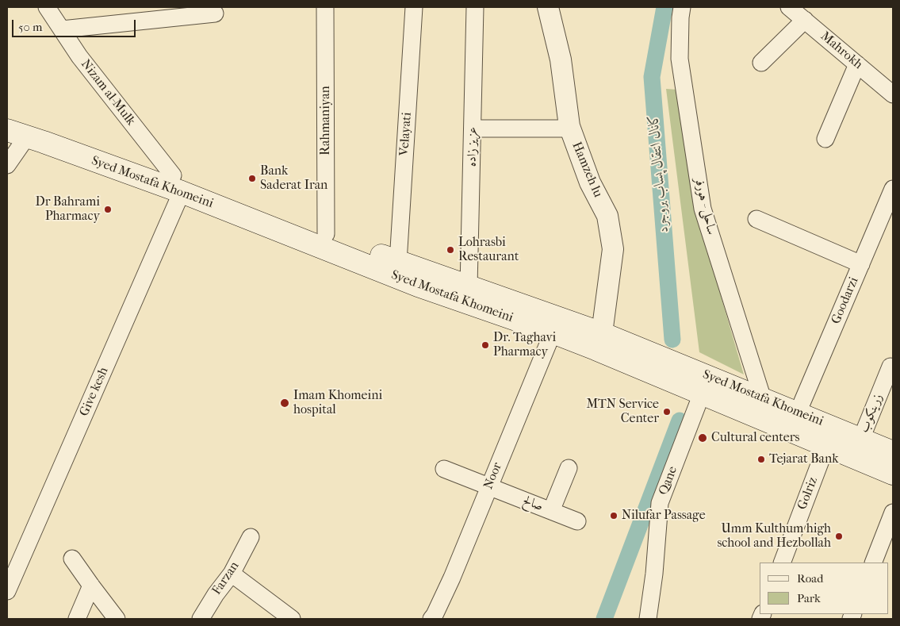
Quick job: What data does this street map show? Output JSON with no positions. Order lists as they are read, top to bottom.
{
  "streets": {
    "main road": ["Syed Mostafa Khomeini"],
    "street": [
      "Mahrokh",
      "Nizam al-Mulk",
      "Rahmaniyan",
      "Velayati",
      "عزیز زاده",
      "Hamzeh lu",
      "ساحلی - هورفر",
      "Goodarzi",
      "Give kesh",
      "زرینکوب",
      "Noor",
      "Qane",
      "Golriz",
      "صالح",
      "Farzan"
    ]
  },
  "crossings": [
    ["Nizam al-Mulk", "Syed Mostafa Khomeini"],
    ["Nizam al-Mulk", "Give kesh"],
    ["Rahmaniyan", "Syed Mostafa Khomeini"],
    ["Velayati", "Syed Mostafa Khomeini"],
    ["عزیز زاده", "Syed Mostafa Khomeini"],
    ["Hamzeh lu", "Syed Mostafa Khomeini"],
    ["Syed Mostafa Khomeini", "ساحلی - هورفر"],
    ["Syed Mostafa Khomeini", "Goodarzi"],
    ["Syed Mostafa Khomeini", "Give kesh"],
    ["Syed Mostafa Khomeini", "زرینکوب"],
    ["Syed Mostafa Khomeini", "Noor"],
    ["Syed Mostafa Khomeini", "Qane"],
    ["Syed Mostafa Khomeini", "Golriz"],
    ["Noor", "صالح"]
  ],
  "water": ["کانال انتقال پساب بروجرد"],
  "places": [
    "Bank Saderat Iran",
    "Dr Bahrami Pharmacy",
    "Lohrasbi Restaurant",
    "Dr. Taghavi Pharmacy",
    "Imam Khomeini hospital",
    "MTN Service Center",
    "Cultural centers",
    "Tejarat Bank",
    "Nilufar Passage",
    "Umm Kulthum high school and Hezbollah"
  ],
  "legend": ["Road", "Park"],
  "scale_bar": "50 m"
}
